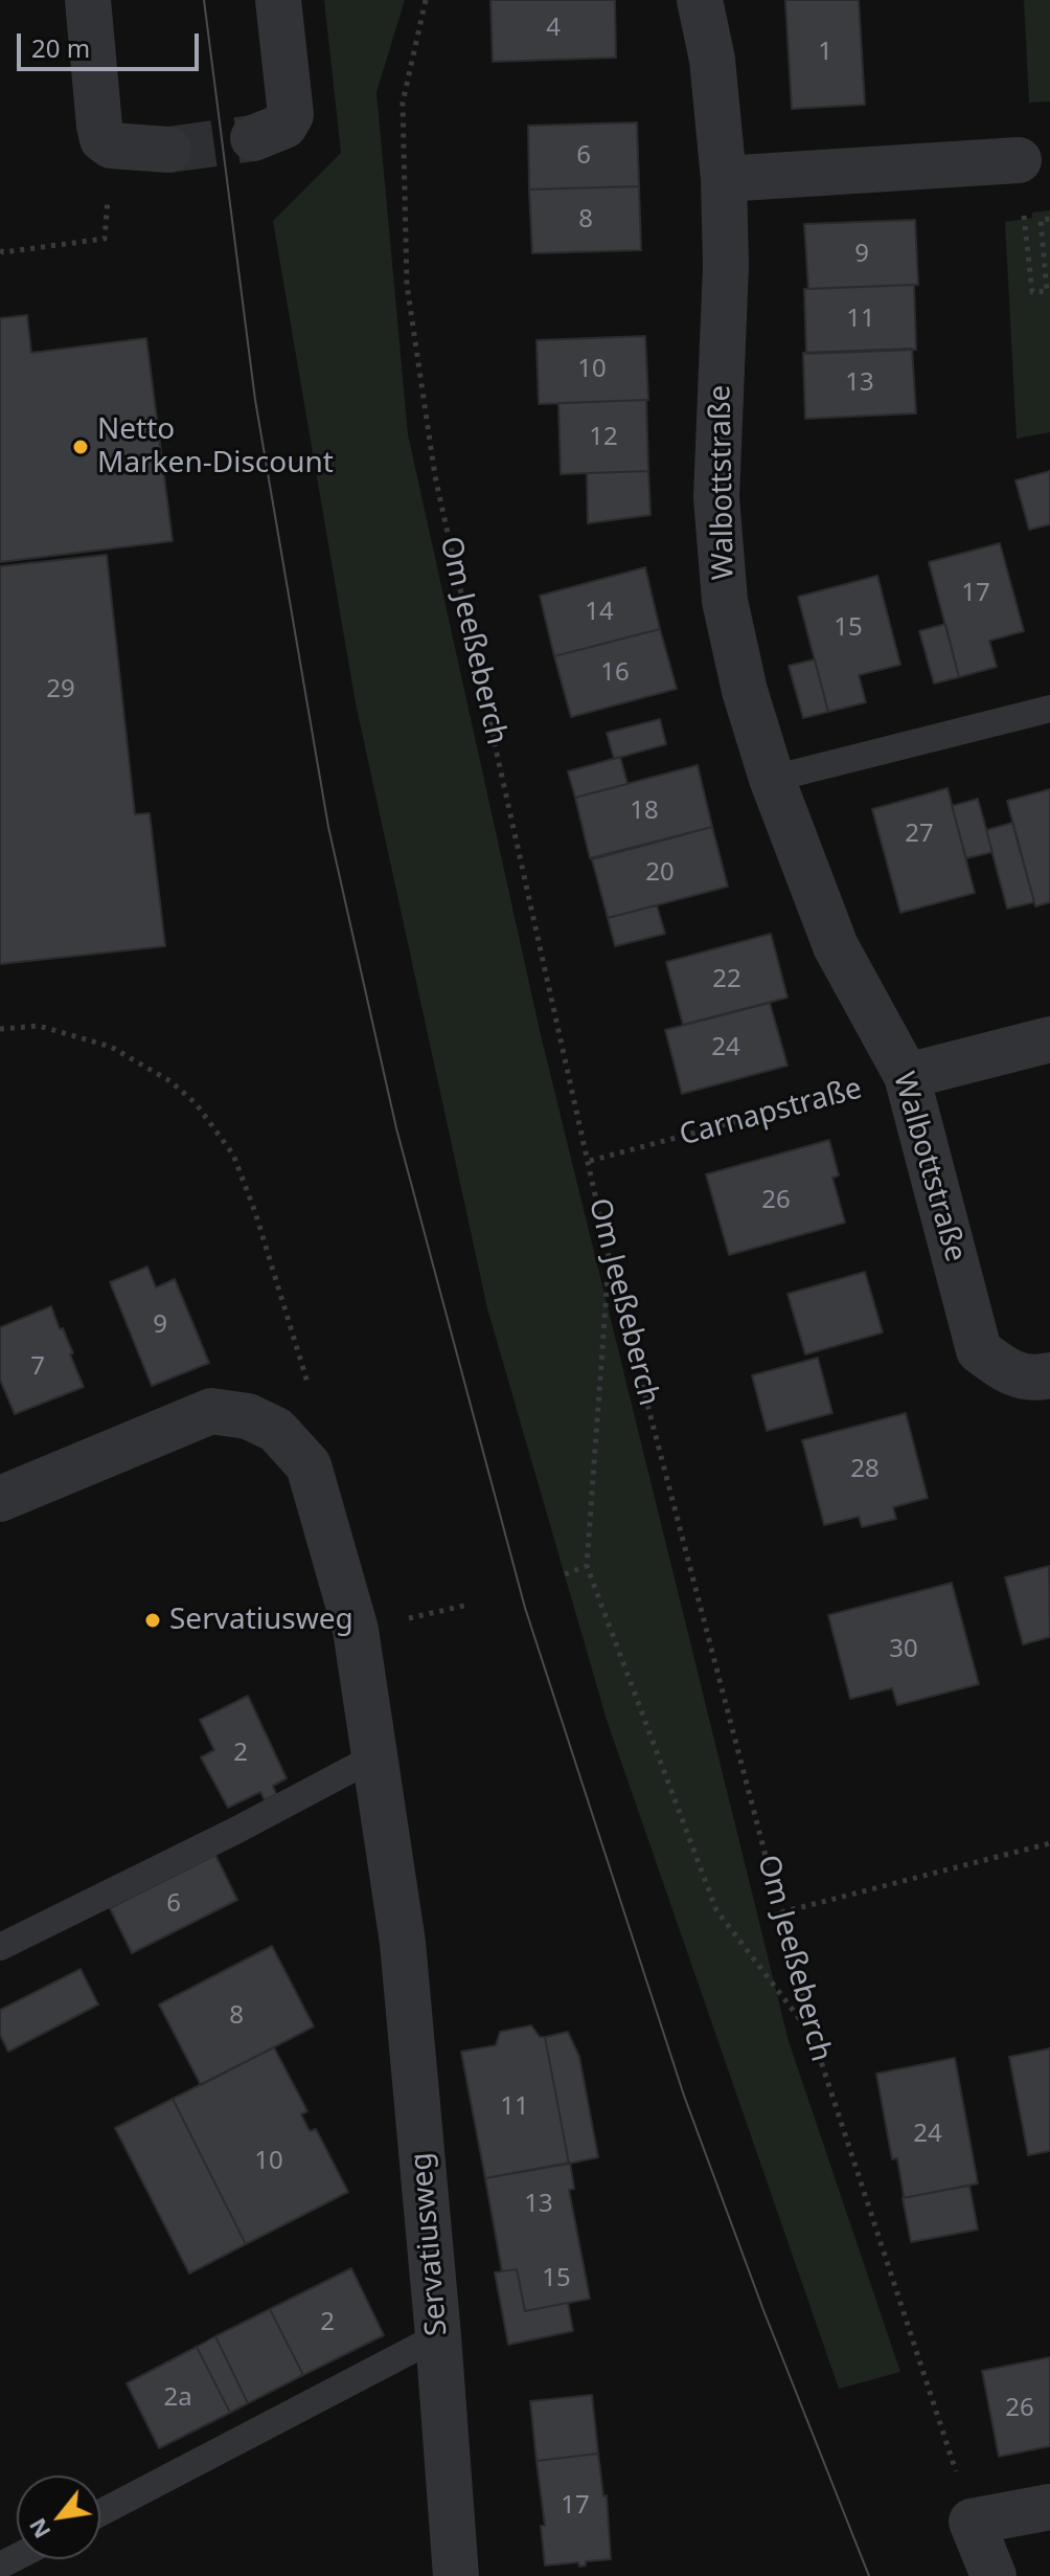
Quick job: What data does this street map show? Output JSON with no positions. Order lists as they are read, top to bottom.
{
  "streets": {
    "street": ["Walbottstraße", "Servatiusweg"],
    "path": ["Om Jeeßeberch", "Carnapstraße"]
  },
  "crossings": [
    ["Walbottstraße", "Carnapstraße"],
    ["Om Jeeßeberch", "Carnapstraße"]
  ],
  "places": ["Netto Marken-Discount", "Servatiusweg"],
  "house_numbers": [
    "4",
    "1",
    "6",
    "8",
    "9",
    "11",
    "10",
    "13",
    "12",
    "17",
    "14",
    "15",
    "16",
    "29",
    "18",
    "27",
    "20",
    "22",
    "24",
    "26",
    "9",
    "7",
    "28",
    "30",
    "2",
    "6",
    "8",
    "11",
    "24",
    "10",
    "13",
    "15",
    "2",
    "2a",
    "26",
    "17"
  ],
  "scale_bar": "20 m",
  "north": "bottom left"
}
